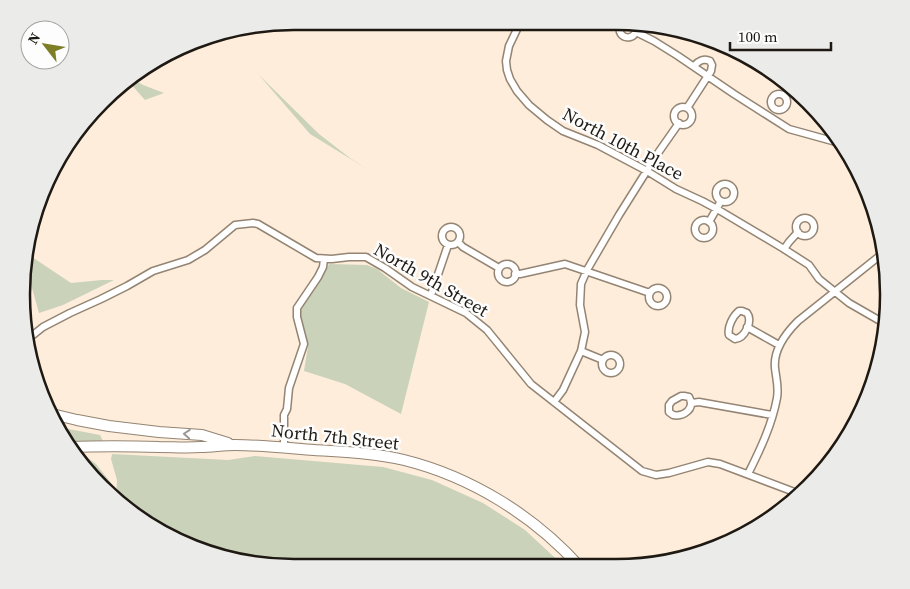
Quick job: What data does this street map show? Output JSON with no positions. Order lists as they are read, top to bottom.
{
  "streets": {
    "main road": ["North 7th Street"],
    "street": ["North 10th Place", "North 9th Street"]
  },
  "scale_bar": "100 m",
  "north": "top left"
}
